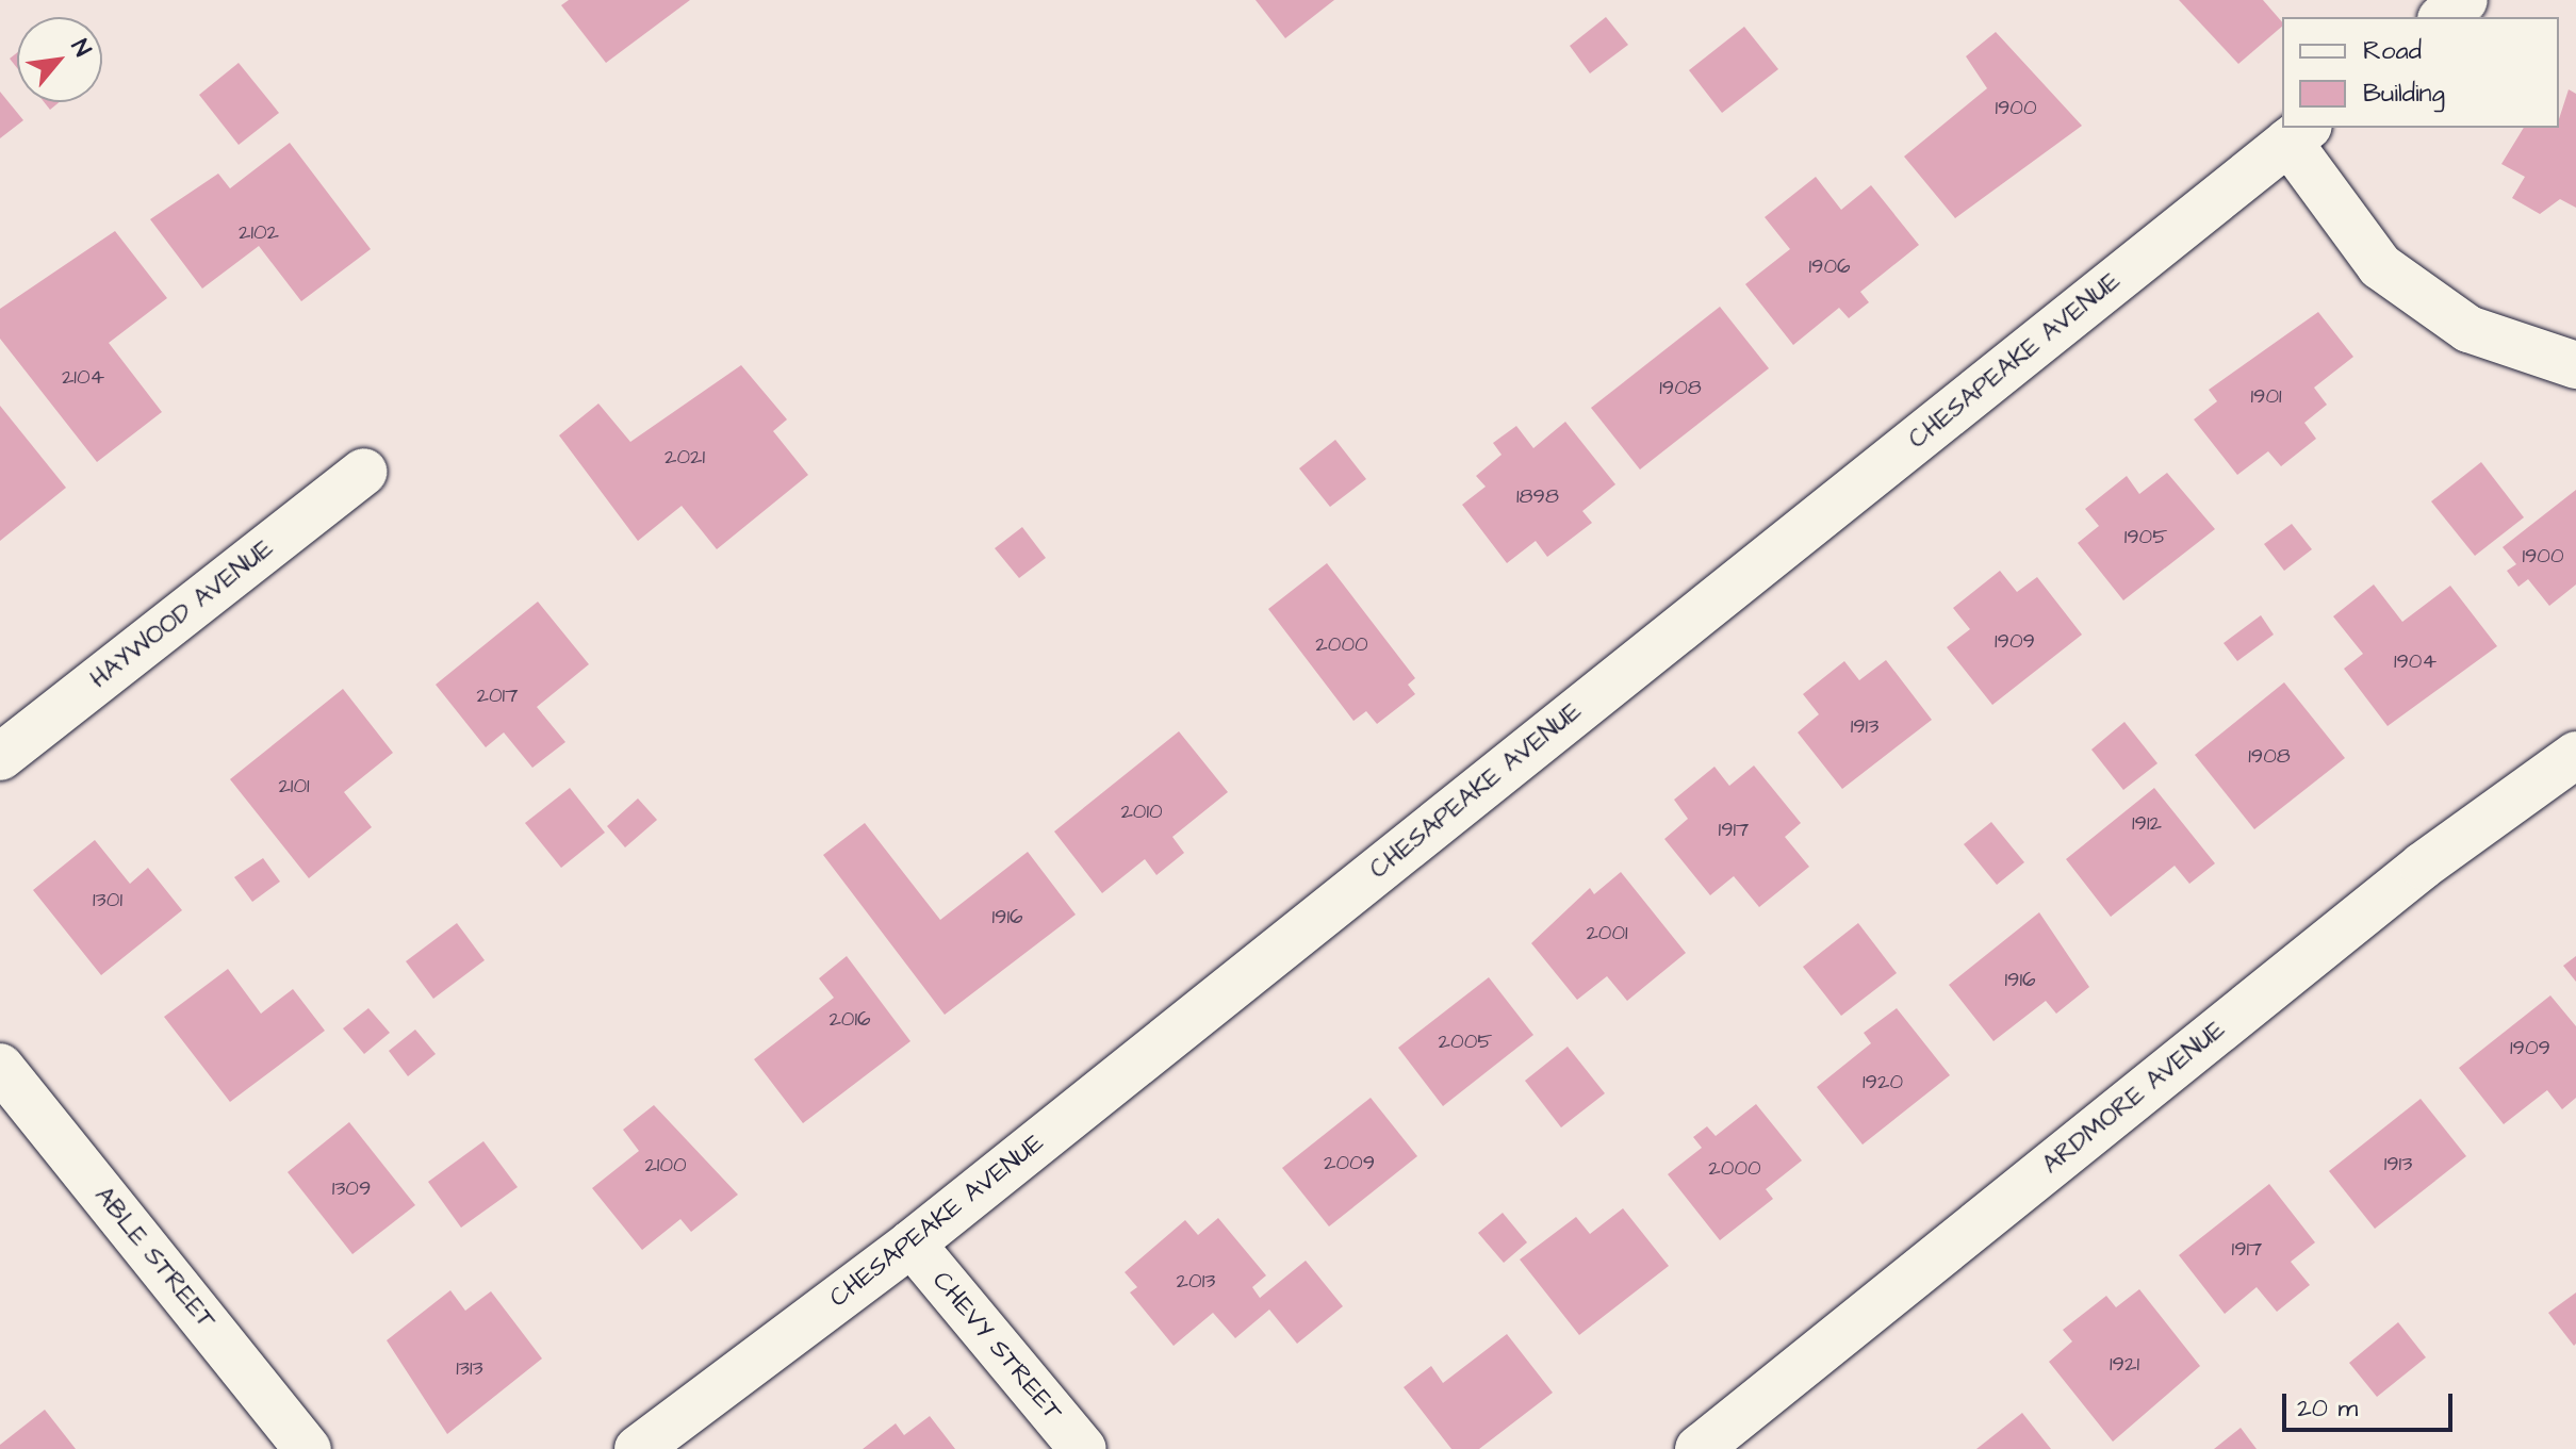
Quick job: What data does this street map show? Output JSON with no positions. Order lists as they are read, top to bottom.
{
  "streets": {
    "street": [
      "CHESAPEAKE AVENUE",
      "HAYWOOD AVENUE",
      "ARDMORE AVENUE",
      "ABLE STREET",
      "CHEVY STREET"
    ]
  },
  "crossings": [
    ["CHESAPEAKE AVENUE", "CHEVY STREET"]
  ],
  "house_numbers": [
    "1900",
    "2102",
    "1906",
    "2104",
    "1908",
    "1901",
    "2021",
    "1898",
    "1905",
    "1900",
    "1909",
    "2000",
    "1904",
    "2017",
    "1913",
    "1908",
    "2101",
    "2010",
    "1912",
    "1917",
    "1301",
    "1916",
    "2001",
    "1916",
    "2016",
    "2005",
    "1909",
    "1920",
    "2009",
    "1913",
    "2100",
    "2000",
    "1309",
    "1917",
    "2013",
    "1921",
    "1313"
  ],
  "legend": ["Road", "Building"],
  "scale_bar": "20 m",
  "north": "top right"
}
